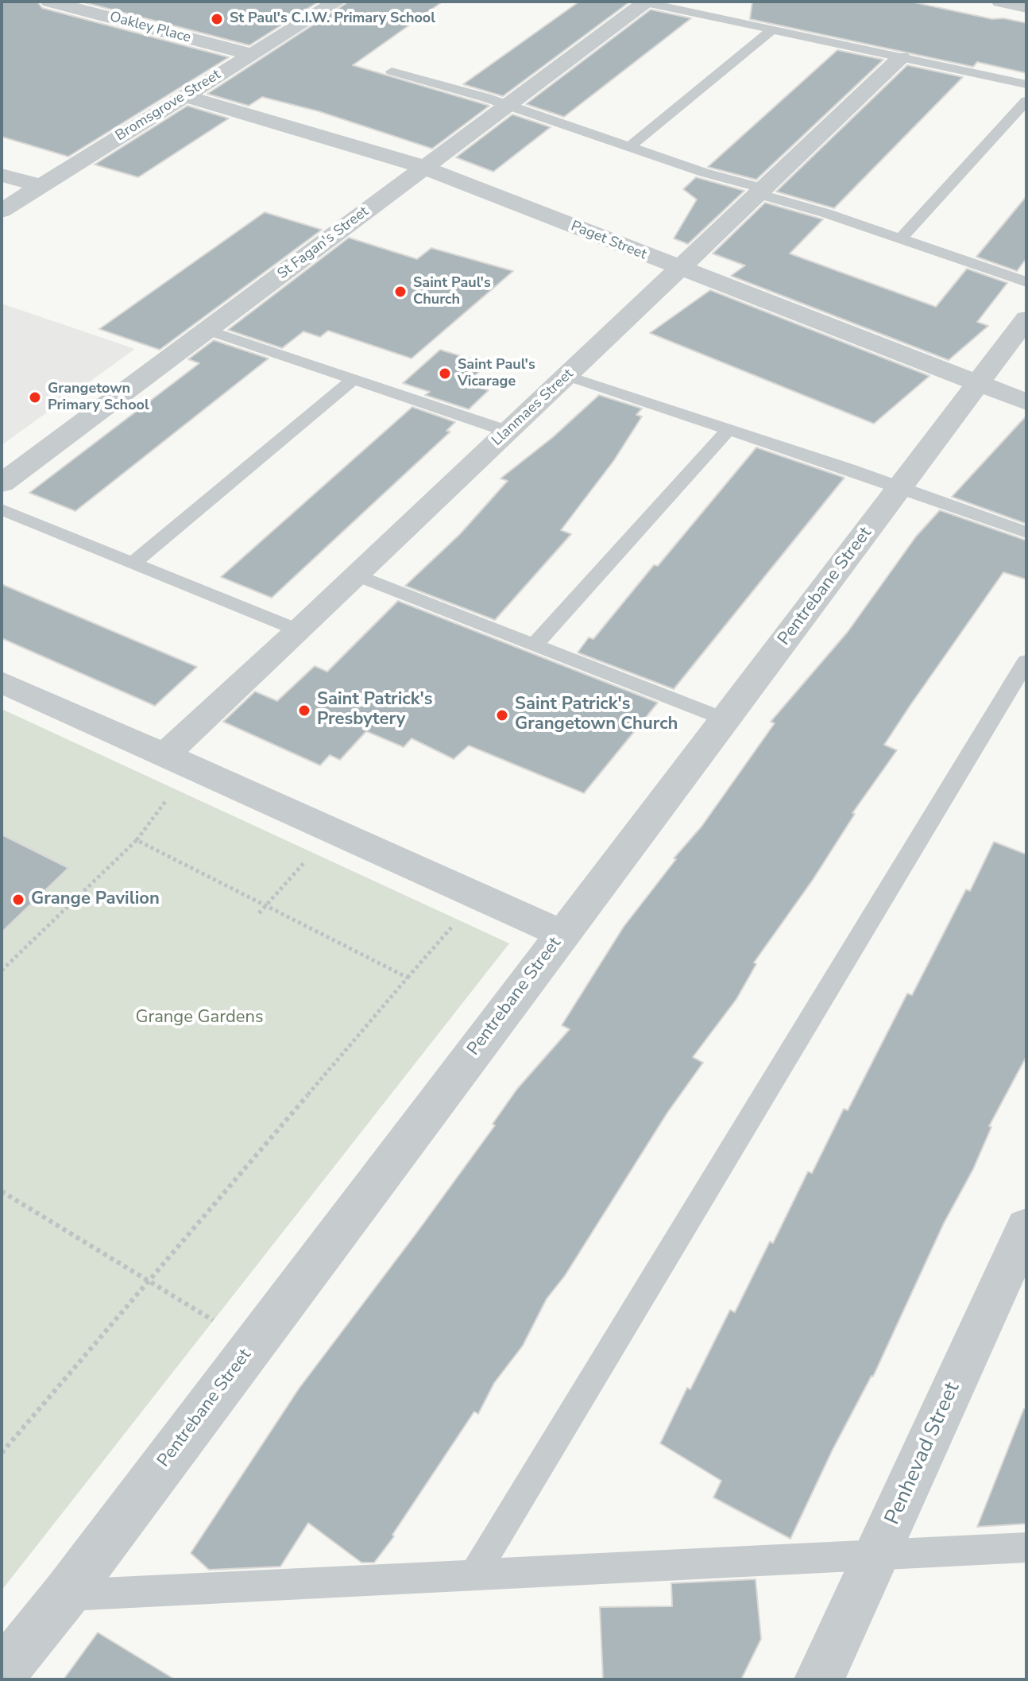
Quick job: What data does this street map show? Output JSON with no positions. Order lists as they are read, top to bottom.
{
  "streets": {
    "street": [
      "Oakley Place",
      "Bromsgrove Street",
      "Paget Street",
      "St Fagan's Street",
      "Llanmaes Street",
      "Pentrebane Street",
      "Penhevad Street"
    ]
  },
  "crossings": [
    ["Oakley Place", "Bromsgrove Street"],
    ["Bromsgrove Street", "Paget Street"],
    ["Paget Street", "St Fagan's Street"],
    ["Paget Street", "Llanmaes Street"],
    ["Paget Street", "Pentrebane Street"]
  ],
  "parks": ["Grange Gardens"],
  "places": [
    "St Paul's C.I.W. Primary School",
    "Saint Paul's Church",
    "Saint Paul's Vicarage",
    "Grangetown Primary School",
    "Saint Patrick's Presbytery",
    "Saint Patrick's Grangetown Church",
    "Grange Pavilion"
  ]
}
